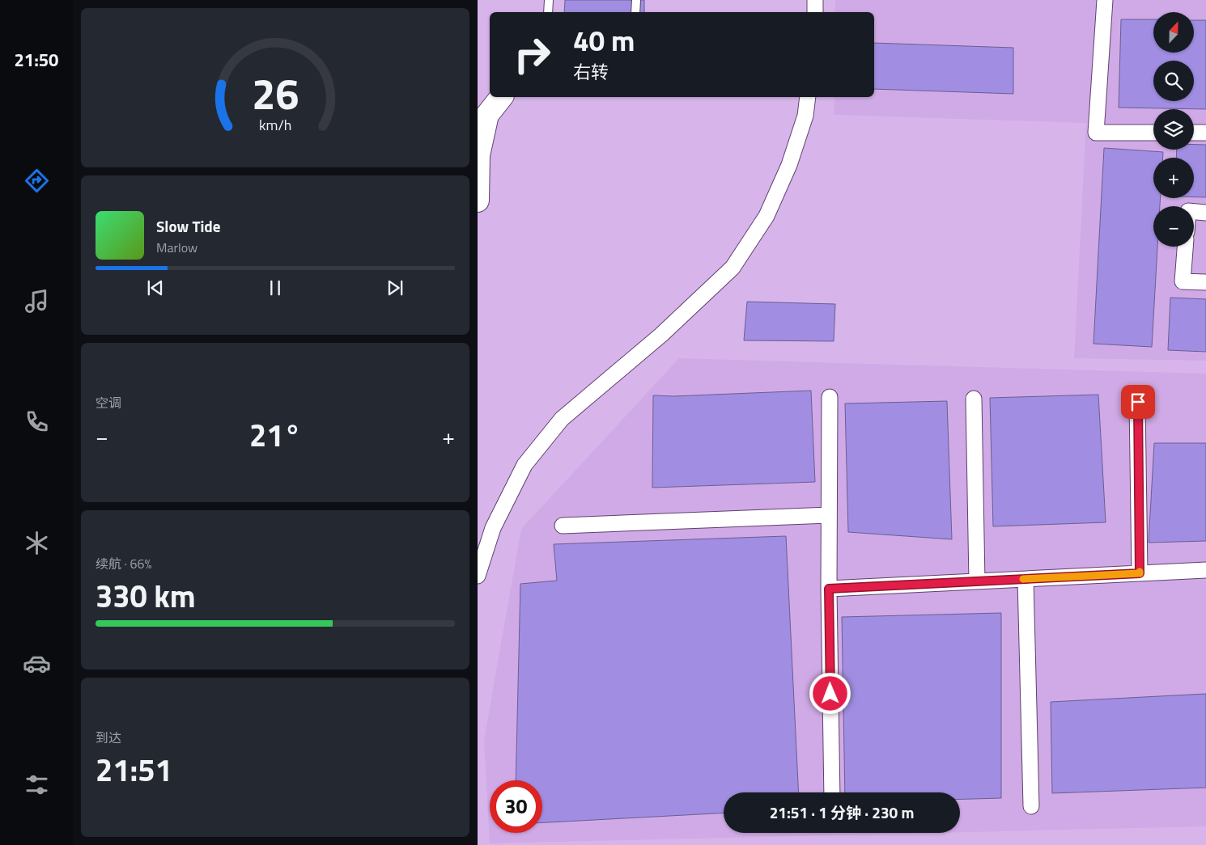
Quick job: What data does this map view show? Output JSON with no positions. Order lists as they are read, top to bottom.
{
  "north": "top",
  "page": {
    "tabs": "21:50",
    "map_buttons": ["+", "−"],
    "turn": ["40 m", "右转"],
    "song": ["Slow Tide", "Marlow"],
    "tile": [
      "空调",
      ["续航 · 66%", "330 km"],
      ["到达", "21:51"]
    ],
    "heat": ["−", "21°", "+"],
    "limit": "30",
    "trip": "21:51 · 1 分钟 · 230 m",
    "gauge": ["26", "km/h"]
  }
}
